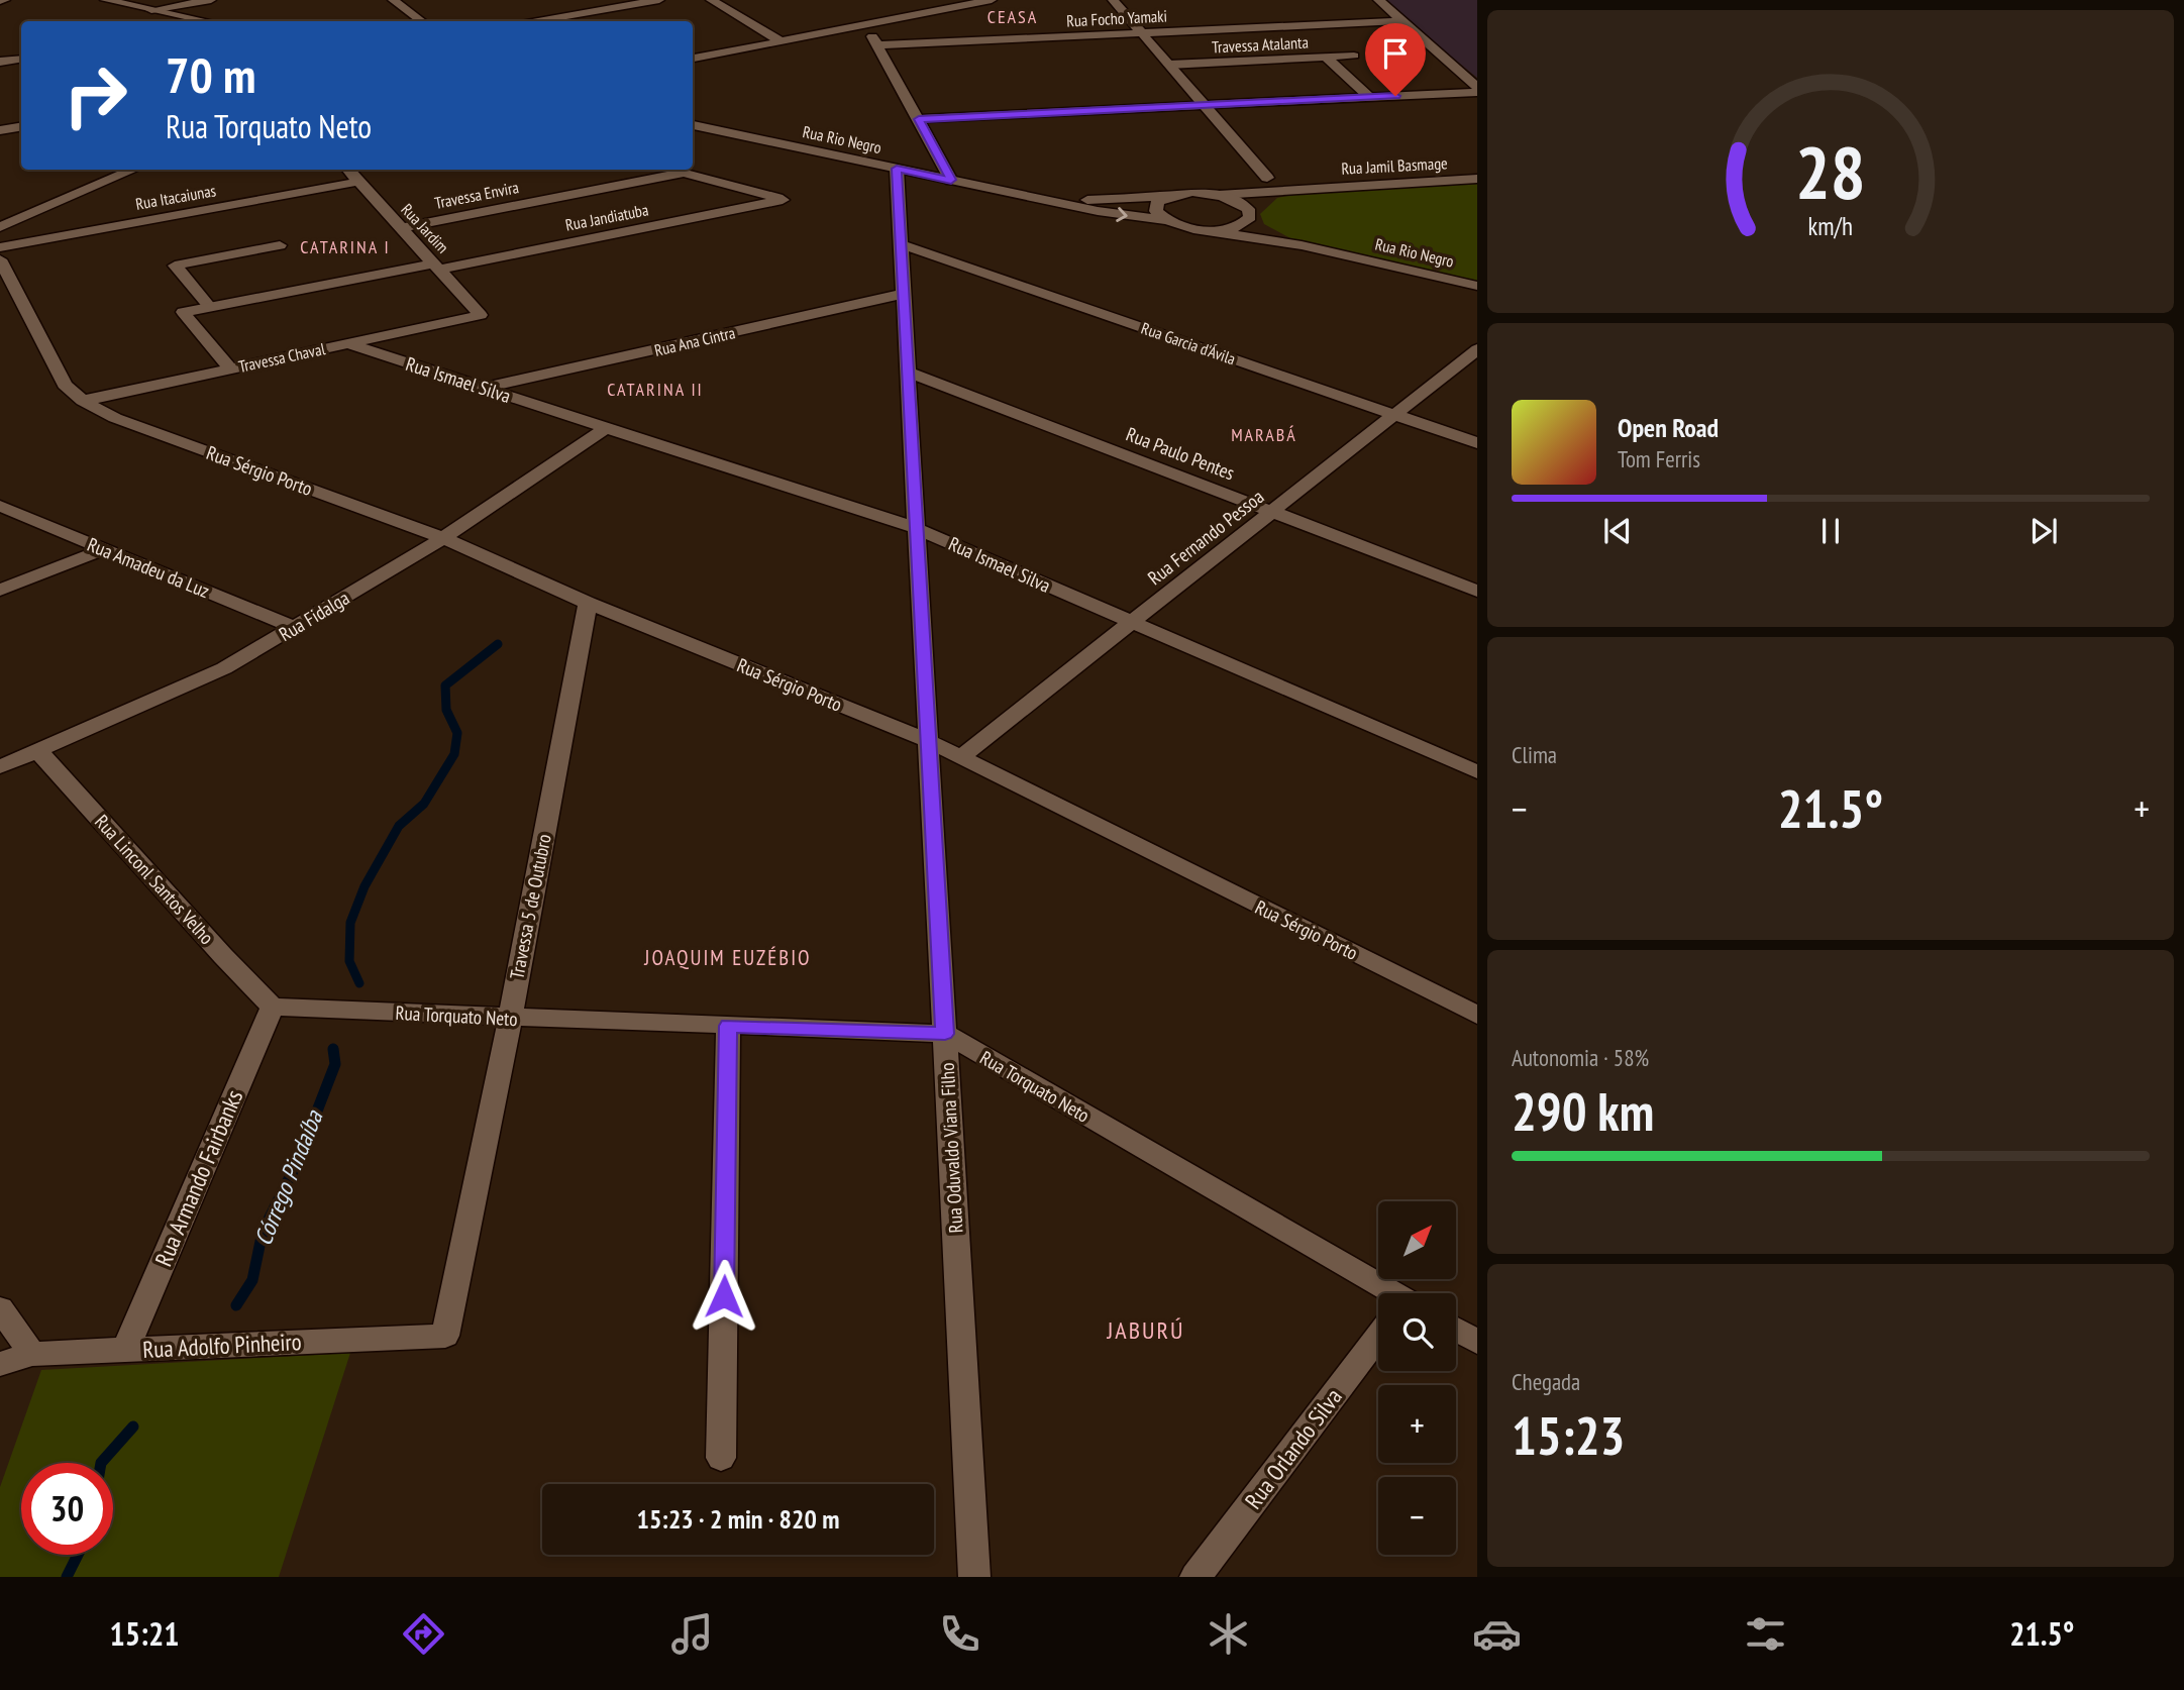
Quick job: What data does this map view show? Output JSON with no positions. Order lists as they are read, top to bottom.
{
  "streets": {
    "street": [
      "Rua Focho Yamaki",
      "Travessa Atalanta",
      "Rua Rio Negro",
      "Rua Jamil Basmage",
      "Travessa Envira",
      "Rua Itacaiunas",
      "Rua Jandiatuba",
      "Rua Jardim",
      "Rua Ana Cintra",
      "Rua Garcia d'Ávila",
      "Travessa Chaval",
      "Rua Ismael Silva",
      "Rua Paulo Pentes",
      "Rua Sérgio Porto",
      "Rua Fernando Pessoa",
      "Rua Amadeu da Luz",
      "Rua Fidalga",
      "Rua Linconl Santos Velho",
      "Travessa 5 de Outubro",
      "Rua Torquato Neto",
      "Rua Oduvaldo Viana Filho",
      "Rua Armando Fairbanks",
      "Rua Adolfo Pinheiro",
      "Rua Orlando Silva"
    ]
  },
  "crossings": [
    ["Rua Rio Negro", "Rua Jamil Basmage"],
    ["Rua Rio Negro", "Rua Oduvaldo Viana Filho"],
    ["Travessa Envira", "Rua Jandiatuba"],
    ["Travessa Envira", "Rua Jardim"],
    ["Rua Itacaiunas", "Rua Jardim"],
    ["Rua Jandiatuba", "Rua Jardim"],
    ["Rua Jandiatuba", "Travessa Chaval"],
    ["Rua Jardim", "Travessa Chaval"],
    ["Rua Ana Cintra", "Rua Ismael Silva"],
    ["Rua Ana Cintra", "Rua Oduvaldo Viana Filho"],
    ["Rua Garcia d'Ávila", "Rua Fernando Pessoa"],
    ["Rua Garcia d'Ávila", "Rua Oduvaldo Viana Filho"],
    ["Travessa Chaval", "Rua Ismael Silva"],
    ["Travessa Chaval", "Rua Sérgio Porto"],
    ["Rua Ismael Silva", "Rua Fernando Pessoa"],
    ["Rua Ismael Silva", "Rua Fidalga"],
    ["Rua Ismael Silva", "Rua Oduvaldo Viana Filho"],
    ["Rua Paulo Pentes", "Rua Fernando Pessoa"],
    ["Rua Paulo Pentes", "Rua Oduvaldo Viana Filho"],
    ["Rua Sérgio Porto", "Rua Fernando Pessoa"],
    ["Rua Sérgio Porto", "Rua Fidalga"],
    ["Rua Sérgio Porto", "Travessa 5 de Outubro"],
    ["Rua Sérgio Porto", "Rua Oduvaldo Viana Filho"],
    ["Rua Amadeu da Luz", "Rua Fidalga"],
    ["Rua Fidalga", "Rua Linconl Santos Velho"],
    ["Rua Linconl Santos Velho", "Rua Torquato Neto"],
    ["Rua Linconl Santos Velho", "Rua Armando Fairbanks"],
    ["Travessa 5 de Outubro", "Rua Torquato Neto"],
    ["Travessa 5 de Outubro", "Rua Adolfo Pinheiro"],
    ["Rua Torquato Neto", "Rua Oduvaldo Viana Filho"],
    ["Rua Torquato Neto", "Rua Armando Fairbanks"],
    ["Rua Armando Fairbanks", "Rua Adolfo Pinheiro"]
  ],
  "districts": [
    "CEASA",
    "CATARINA I",
    "CATARINA II",
    "MARABÁ",
    "JOAQUIM EUZÉBIO",
    "JABURÚ"
  ],
  "water": ["Córrego Pindaíba"],
  "north": "top right",
  "page": {
    "turn": ["70 m", "Rua Torquato Neto"],
    "song": ["Open Road", "Tom Ferris"],
    "tile": [
      "Clima",
      ["Autonomia · 58%", "290 km"],
      ["Chegada", "15:23"]
    ],
    "heat": ["−", "21.5°", "+"],
    "map_buttons": ["+", "−"],
    "limit": "30",
    "trip": "15:23 · 2 min · 820 m",
    "tabs": ["15:21", "21.5°"],
    "gauge": ["28", "km/h"]
  }
}
